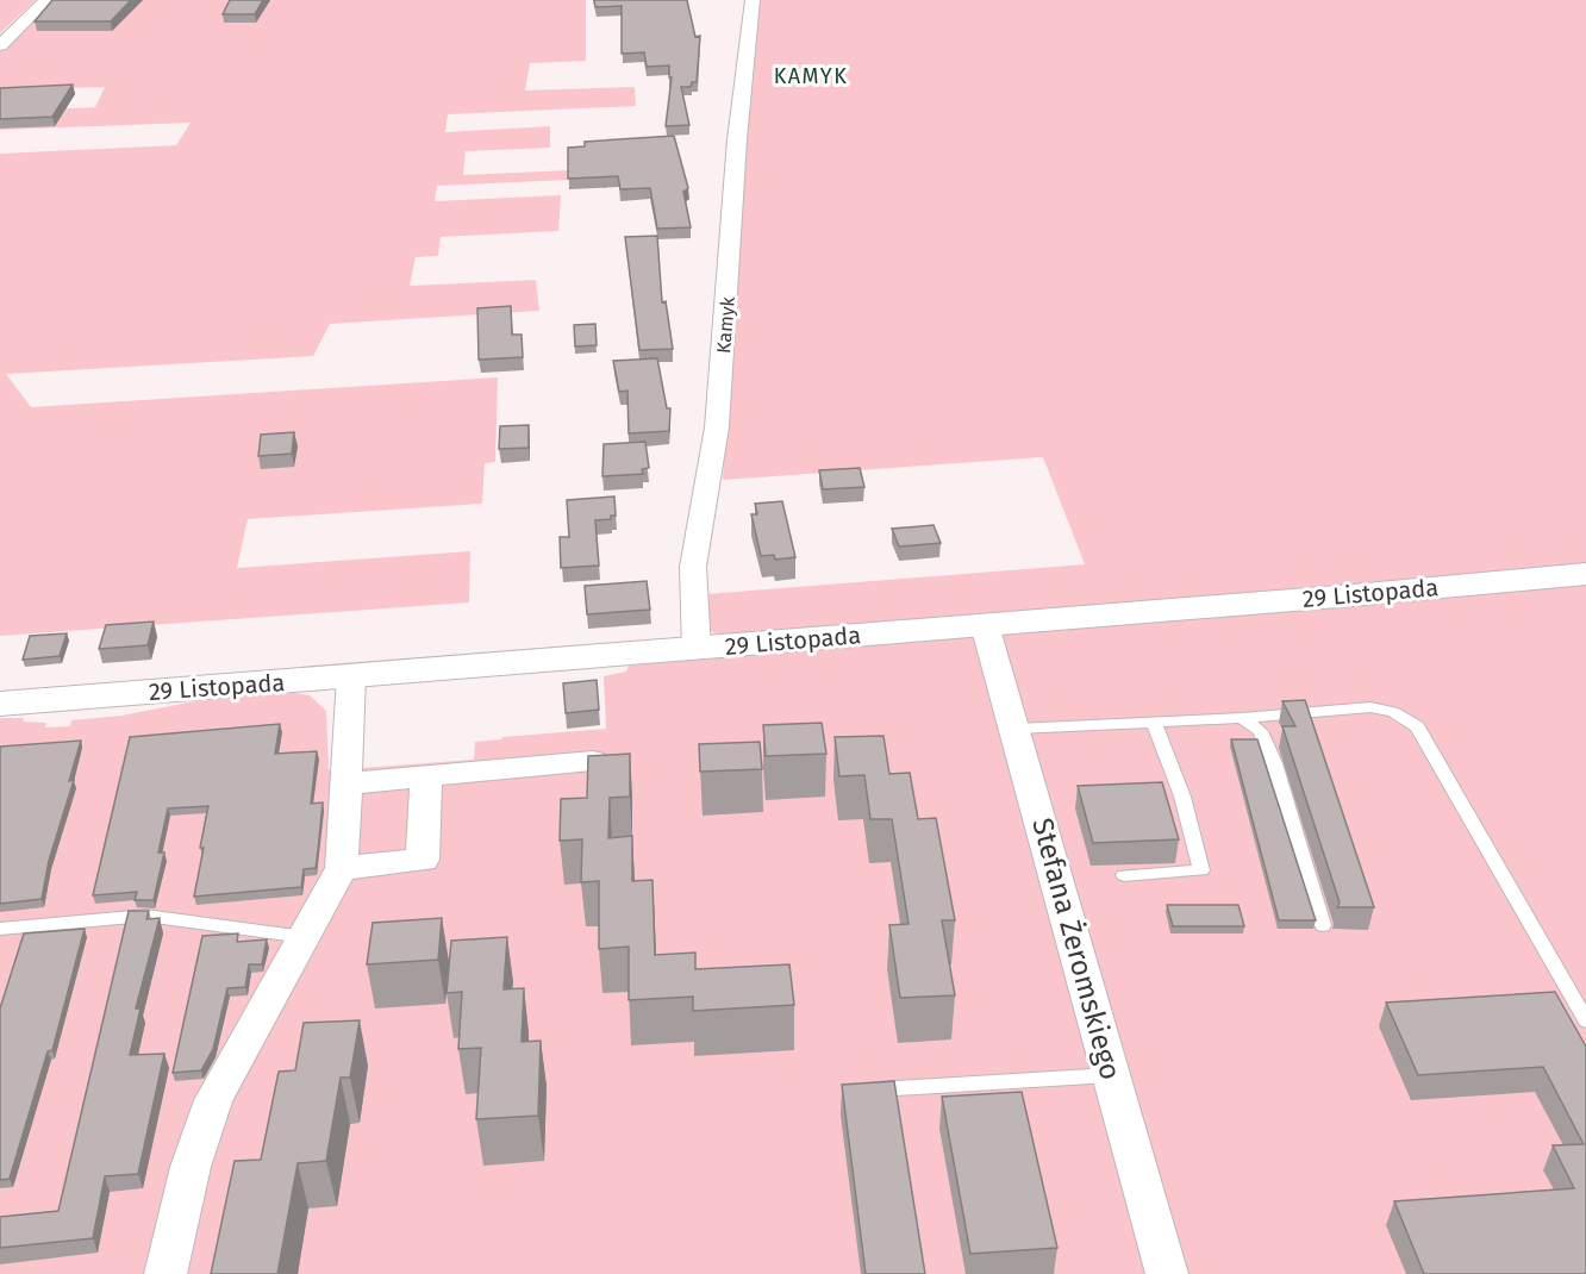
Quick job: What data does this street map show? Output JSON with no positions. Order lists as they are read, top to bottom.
{
  "streets": {
    "street": ["Kamyk", "29 Listopada", "Stefana Żeromskiego"]
  },
  "crossings": [
    ["Kamyk", "29 Listopada"],
    ["29 Listopada", "Stefana Żeromskiego"]
  ],
  "districts": ["KAMYK"]
}
